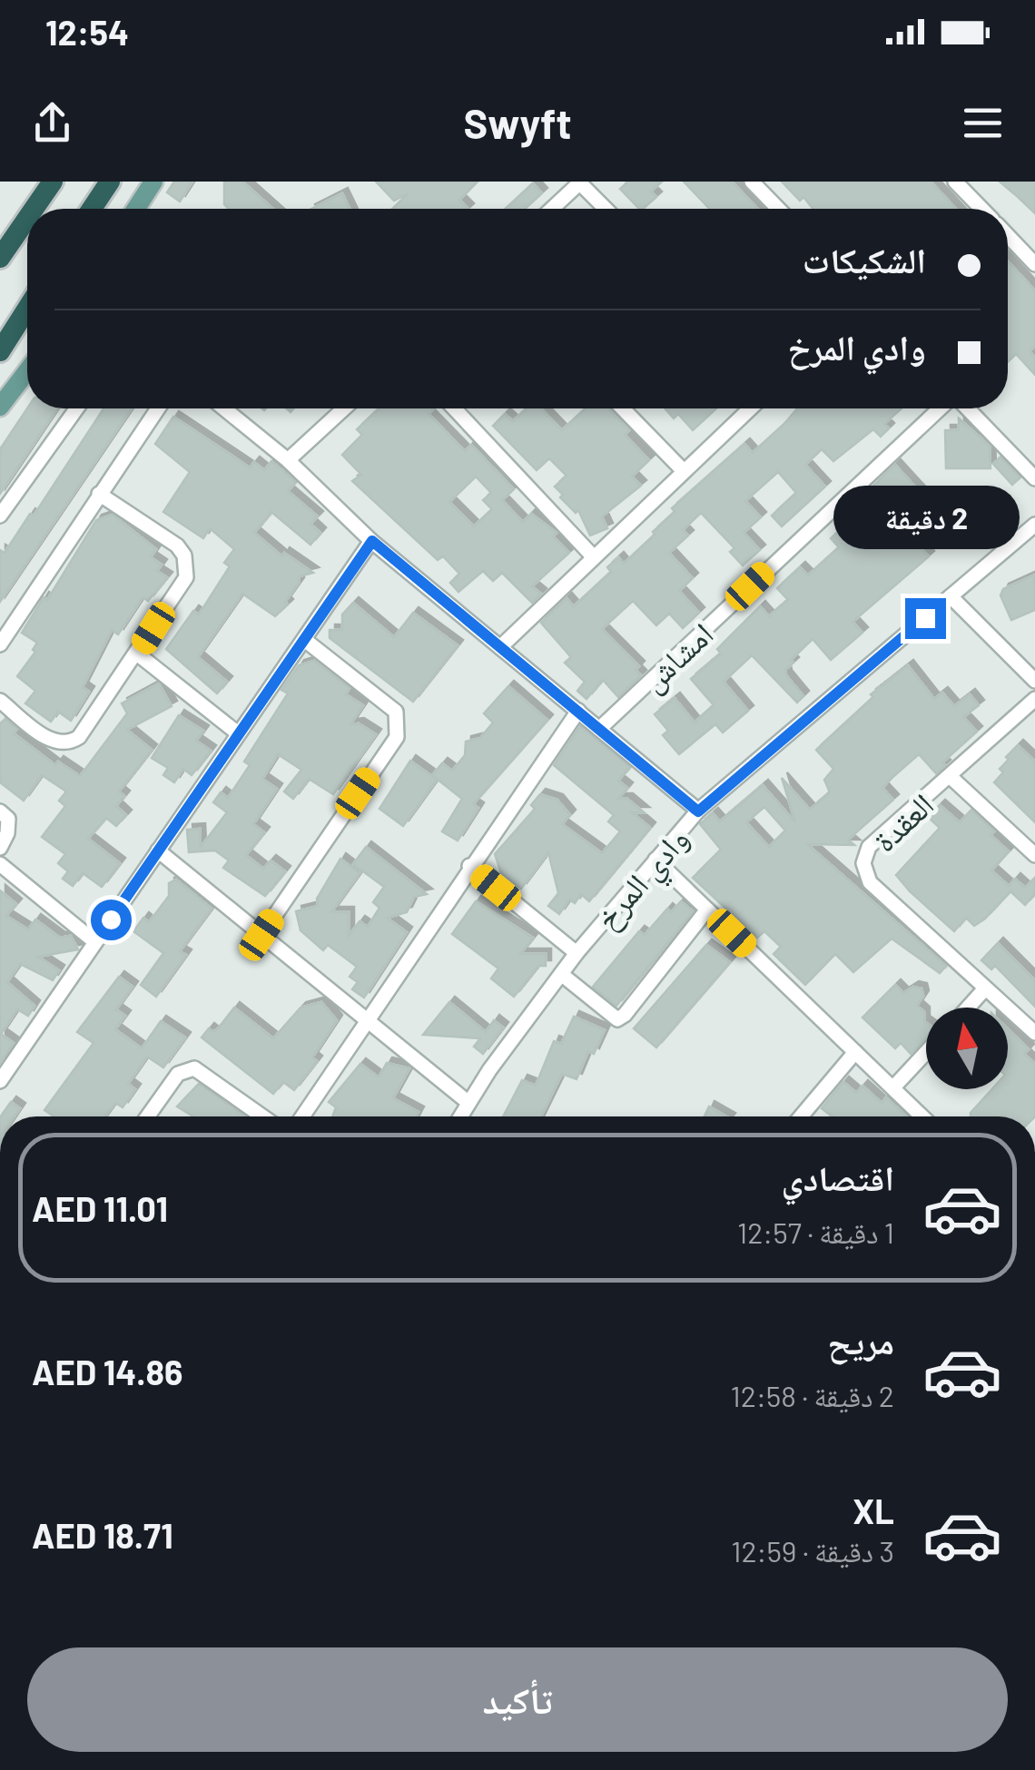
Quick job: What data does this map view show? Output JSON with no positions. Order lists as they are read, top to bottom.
{
  "streets": {
    "street": ["امشاش", "العقدة", "وادي المرخ"]
  },
  "north": "top",
  "page": {
    "status": "12:54",
    "header": "Swyft",
    "banner": ["الشكيكات", "وادي المرخ"],
    "bubble": "2 دقيقة",
    "list": [
      {
        "name": "اقتصادي",
        "note": "1 دقيقة · 12:57",
        "value": "AED 11.01"
      },
      {
        "name": "مريح",
        "note": "2 دقيقة · 12:58",
        "value": "AED 14.86"
      },
      {
        "name": "XL",
        "note": "3 دقيقة · 12:59",
        "value": "AED 18.71"
      }
    ],
    "buttons": "تأكيد"
  }
}
